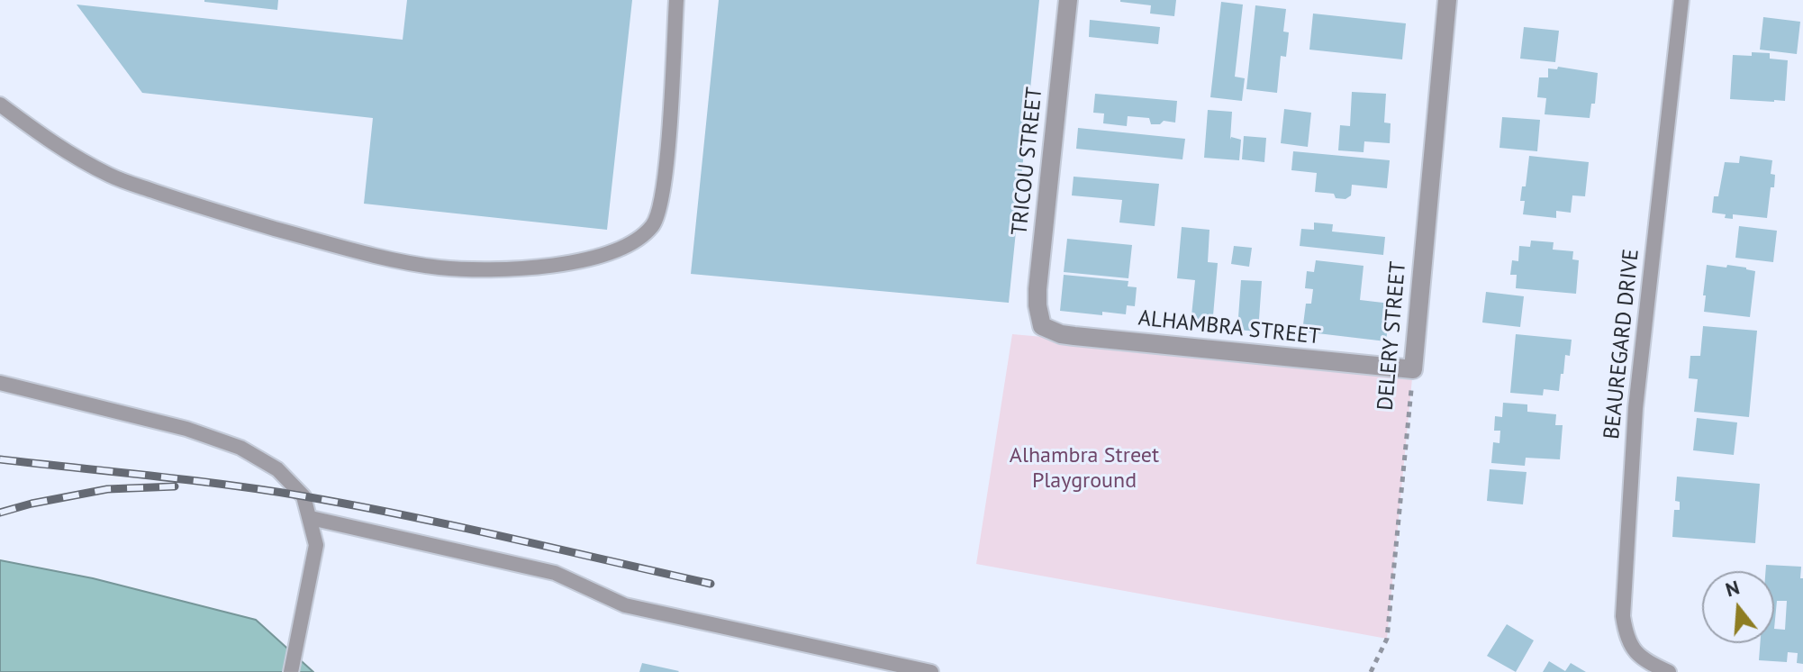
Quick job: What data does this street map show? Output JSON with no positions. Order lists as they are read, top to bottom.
{
  "streets": {
    "street": ["TRICOU STREET", "ALHAMBRA STREET", "DELERY STREET"],
    "lane": ["BEAUREGARD DRIVE"]
  },
  "crossings": [
    ["TRICOU STREET", "ALHAMBRA STREET"],
    ["ALHAMBRA STREET", "DELERY STREET"]
  ],
  "parks": ["Alhambra Street Playground"],
  "north": "top"
}
